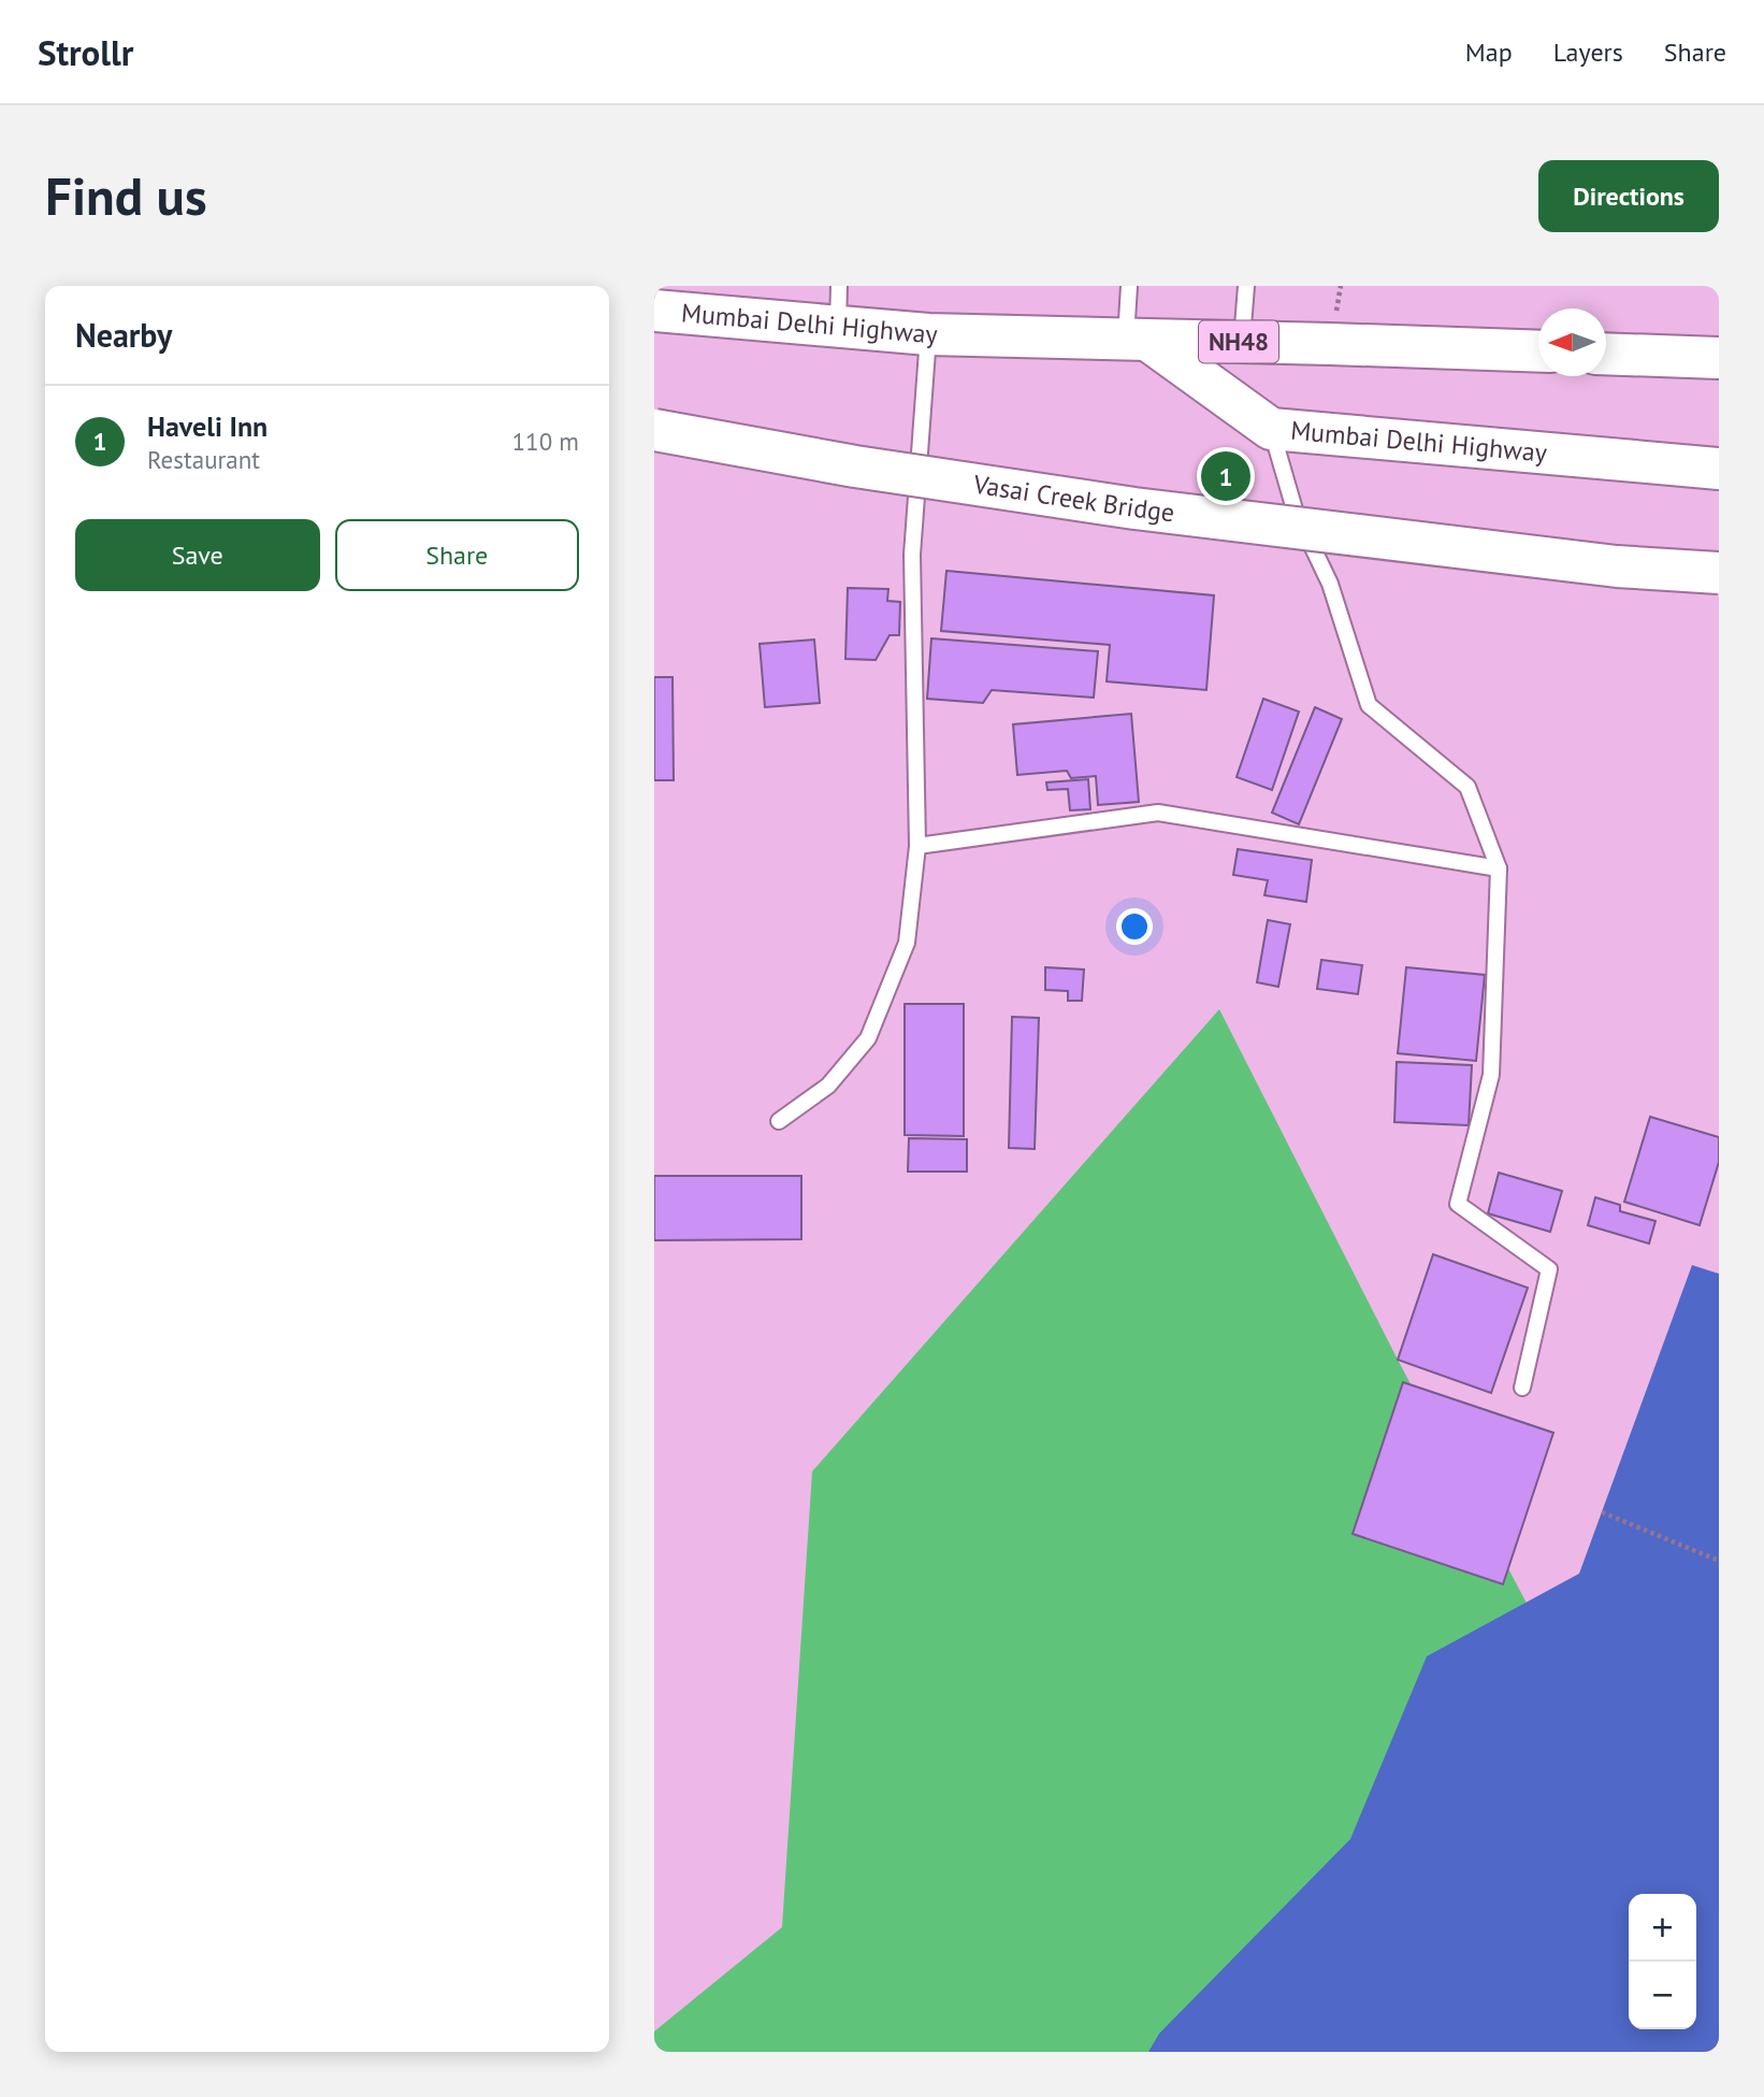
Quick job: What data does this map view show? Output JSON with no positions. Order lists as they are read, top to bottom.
{
  "streets": {
    "highway": ["Mumbai Delhi Highway", "NH48", "Vasai Creek Bridge"]
  },
  "north": "left",
  "page": {
    "header": "Strollr",
    "nav": ["Map", "Layers", "Share"],
    "buttons": [
      "Directions",
      ["Save", "Share"]
    ],
    "title": "Find us",
    "heading": "Nearby",
    "list": [
      {
        "mark": "1",
        "name": "Haveli Inn",
        "note": "Restaurant",
        "value": "110 m"
      }
    ],
    "pins": "1",
    "map_buttons": ["+", "−"]
  }
}
